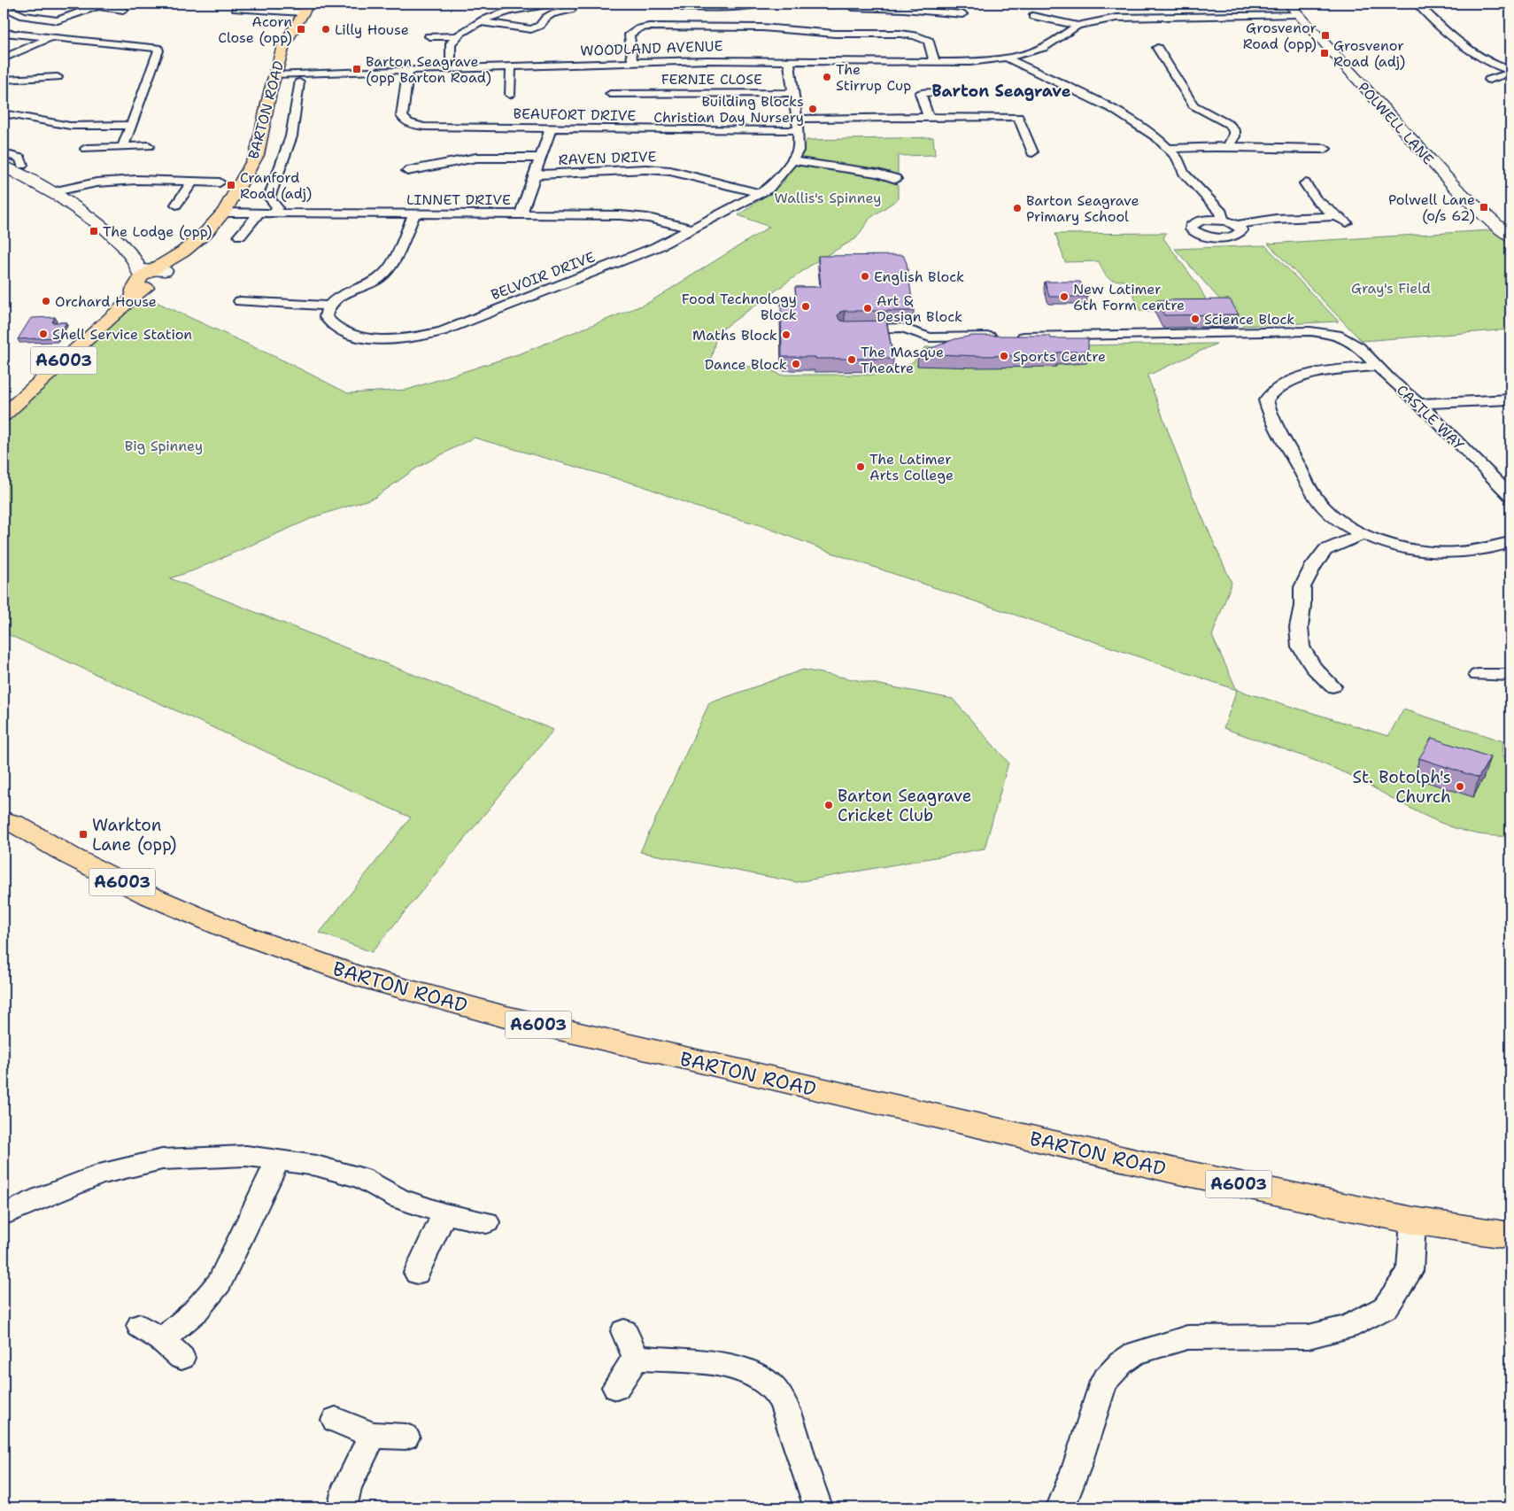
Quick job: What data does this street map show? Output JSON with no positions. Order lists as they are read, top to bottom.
{
  "streets": {
    "main road": ["BARTON ROAD", "A6003"],
    "street": [
      "WOODLAND AVENUE",
      "FERNIE CLOSE",
      "BEAUFORT DRIVE",
      "POLWELL LANE",
      "RAVEN DRIVE",
      "LINNET DRIVE",
      "BELVOIR DRIVE",
      "CASTLE WAY"
    ]
  },
  "crossings": [
    ["WOODLAND AVENUE", "BARTON ROAD"],
    ["WOODLAND AVENUE", "BEAUFORT DRIVE"],
    ["WOODLAND AVENUE", "BELVOIR DRIVE"],
    ["FERNIE CLOSE", "BELVOIR DRIVE"],
    ["BARTON ROAD", "LINNET DRIVE"],
    ["BEAUFORT DRIVE", "BELVOIR DRIVE"],
    ["RAVEN DRIVE", "BELVOIR DRIVE"],
    ["LINNET DRIVE", "BELVOIR DRIVE"]
  ],
  "districts": ["Barton Seagrave"],
  "parks": ["Wallis's Spinney", "Gray's Field", "Big Spinney"],
  "places": {
    "transit": [
      "Acorn Close (opp)",
      "Grosvenor Road (opp)",
      "Grosvenor Road (adj)",
      "Barton Seagrave (opp Barton Road)",
      "Cranford Road (adj)",
      "Polwell Lane (o/s 62)",
      "The Lodge (opp)",
      "Warkton Lane (opp)"
    ],
    "other": [
      "Lilly House",
      "The Stirrup Cup",
      "Building Blocks Christian Day Nursery",
      "Barton Seagrave Primary School",
      "English Block",
      "New Latimer 6th Form centre",
      "Orchard House",
      "Food Technology Block",
      "Art & Design Block",
      "Science Block",
      "Shell Service Station",
      "Maths Block",
      "Sports Centre",
      "The Masque Theatre",
      "Dance Block",
      "The Latimer Arts College",
      "St. Botolph's Church",
      "Barton Seagrave Cricket Club"
    ]
  }
}
